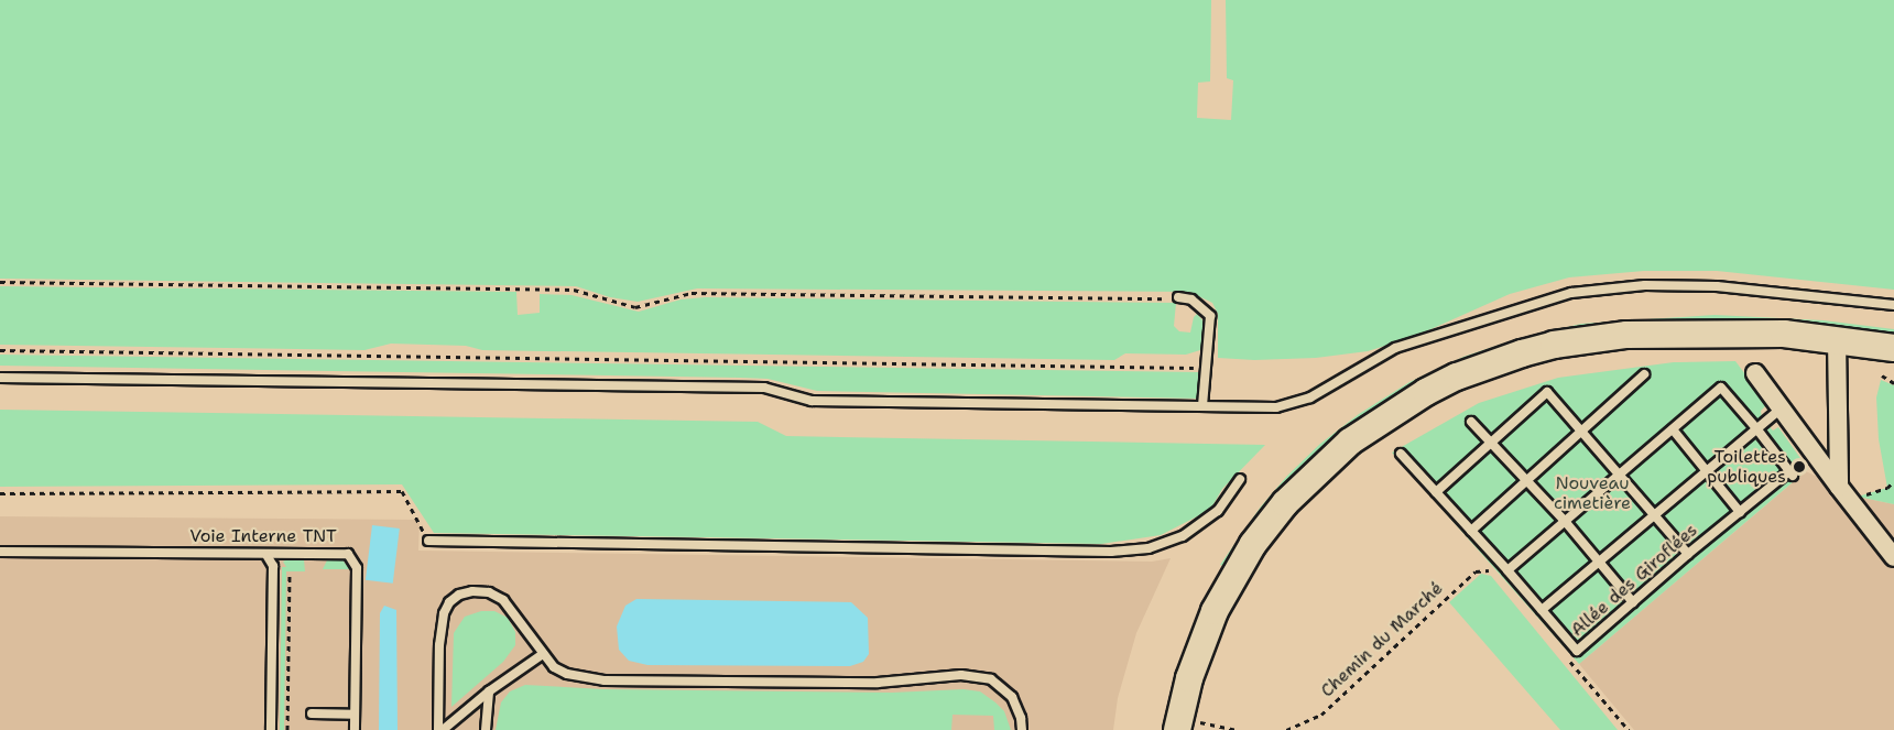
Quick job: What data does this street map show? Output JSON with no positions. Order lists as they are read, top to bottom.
{
  "streets": {
    "lane": ["Voie Interne TNT", "Allée des Giroflées"],
    "path": ["Chemin du Marché"]
  },
  "parks": ["Nouveau cimetière"],
  "places": ["Toilettes publiques"]
}
